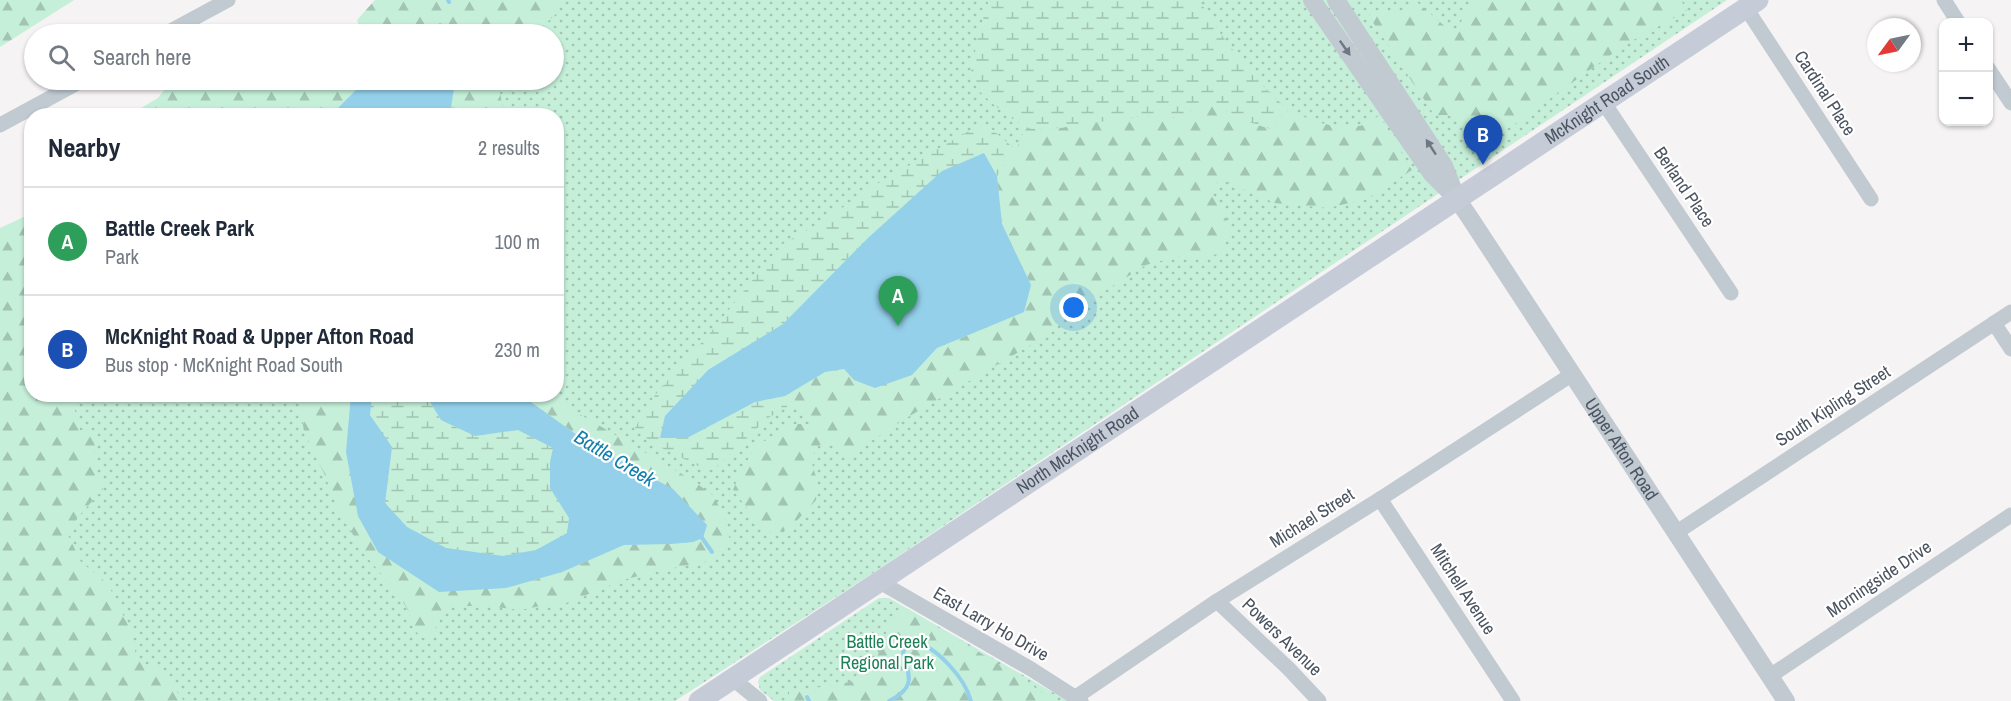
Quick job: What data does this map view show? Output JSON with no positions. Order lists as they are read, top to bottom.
{
  "streets": {
    "main road": ["McKnight Road South", "North McKnight Road"],
    "street": [
      "Cardinal Place",
      "Berland Place",
      "South Kipling Street",
      "Upper Afton Road",
      "Michael Street",
      "Morningside Drive",
      "Mitchell Avenue",
      "East Larry Ho Drive",
      "Powers Avenue"
    ]
  },
  "crossings": [
    ["Cardinal Place", "McKnight Road South"],
    ["McKnight Road South", "Berland Place"],
    ["McKnight Road South", "North McKnight Road"],
    ["McKnight Road South", "Upper Afton Road"],
    ["South Kipling Street", "Upper Afton Road"],
    ["North McKnight Road", "Upper Afton Road"],
    ["North McKnight Road", "East Larry Ho Drive"],
    ["Upper Afton Road", "Michael Street"],
    ["Upper Afton Road", "Morningside Drive"],
    ["Michael Street", "Mitchell Avenue"],
    ["Michael Street", "East Larry Ho Drive"],
    ["Michael Street", "Powers Avenue"]
  ],
  "water": ["Battle Creek"],
  "parks": ["Battle Creek Regional Park"],
  "north": "bottom left",
  "page": {
    "map_buttons": ["+", "−"],
    "search": "Search here",
    "heading": ["Nearby", "2 results"],
    "pins": ["B", "A"],
    "list": [
      {
        "mark": "A",
        "name": "Battle Creek Park",
        "note": "Park",
        "value": "100 m"
      },
      {
        "mark": "B",
        "name": "McKnight Road & Upper Afton Road",
        "note": "Bus stop · McKnight Road South",
        "value": "230 m"
      }
    ]
  }
}
